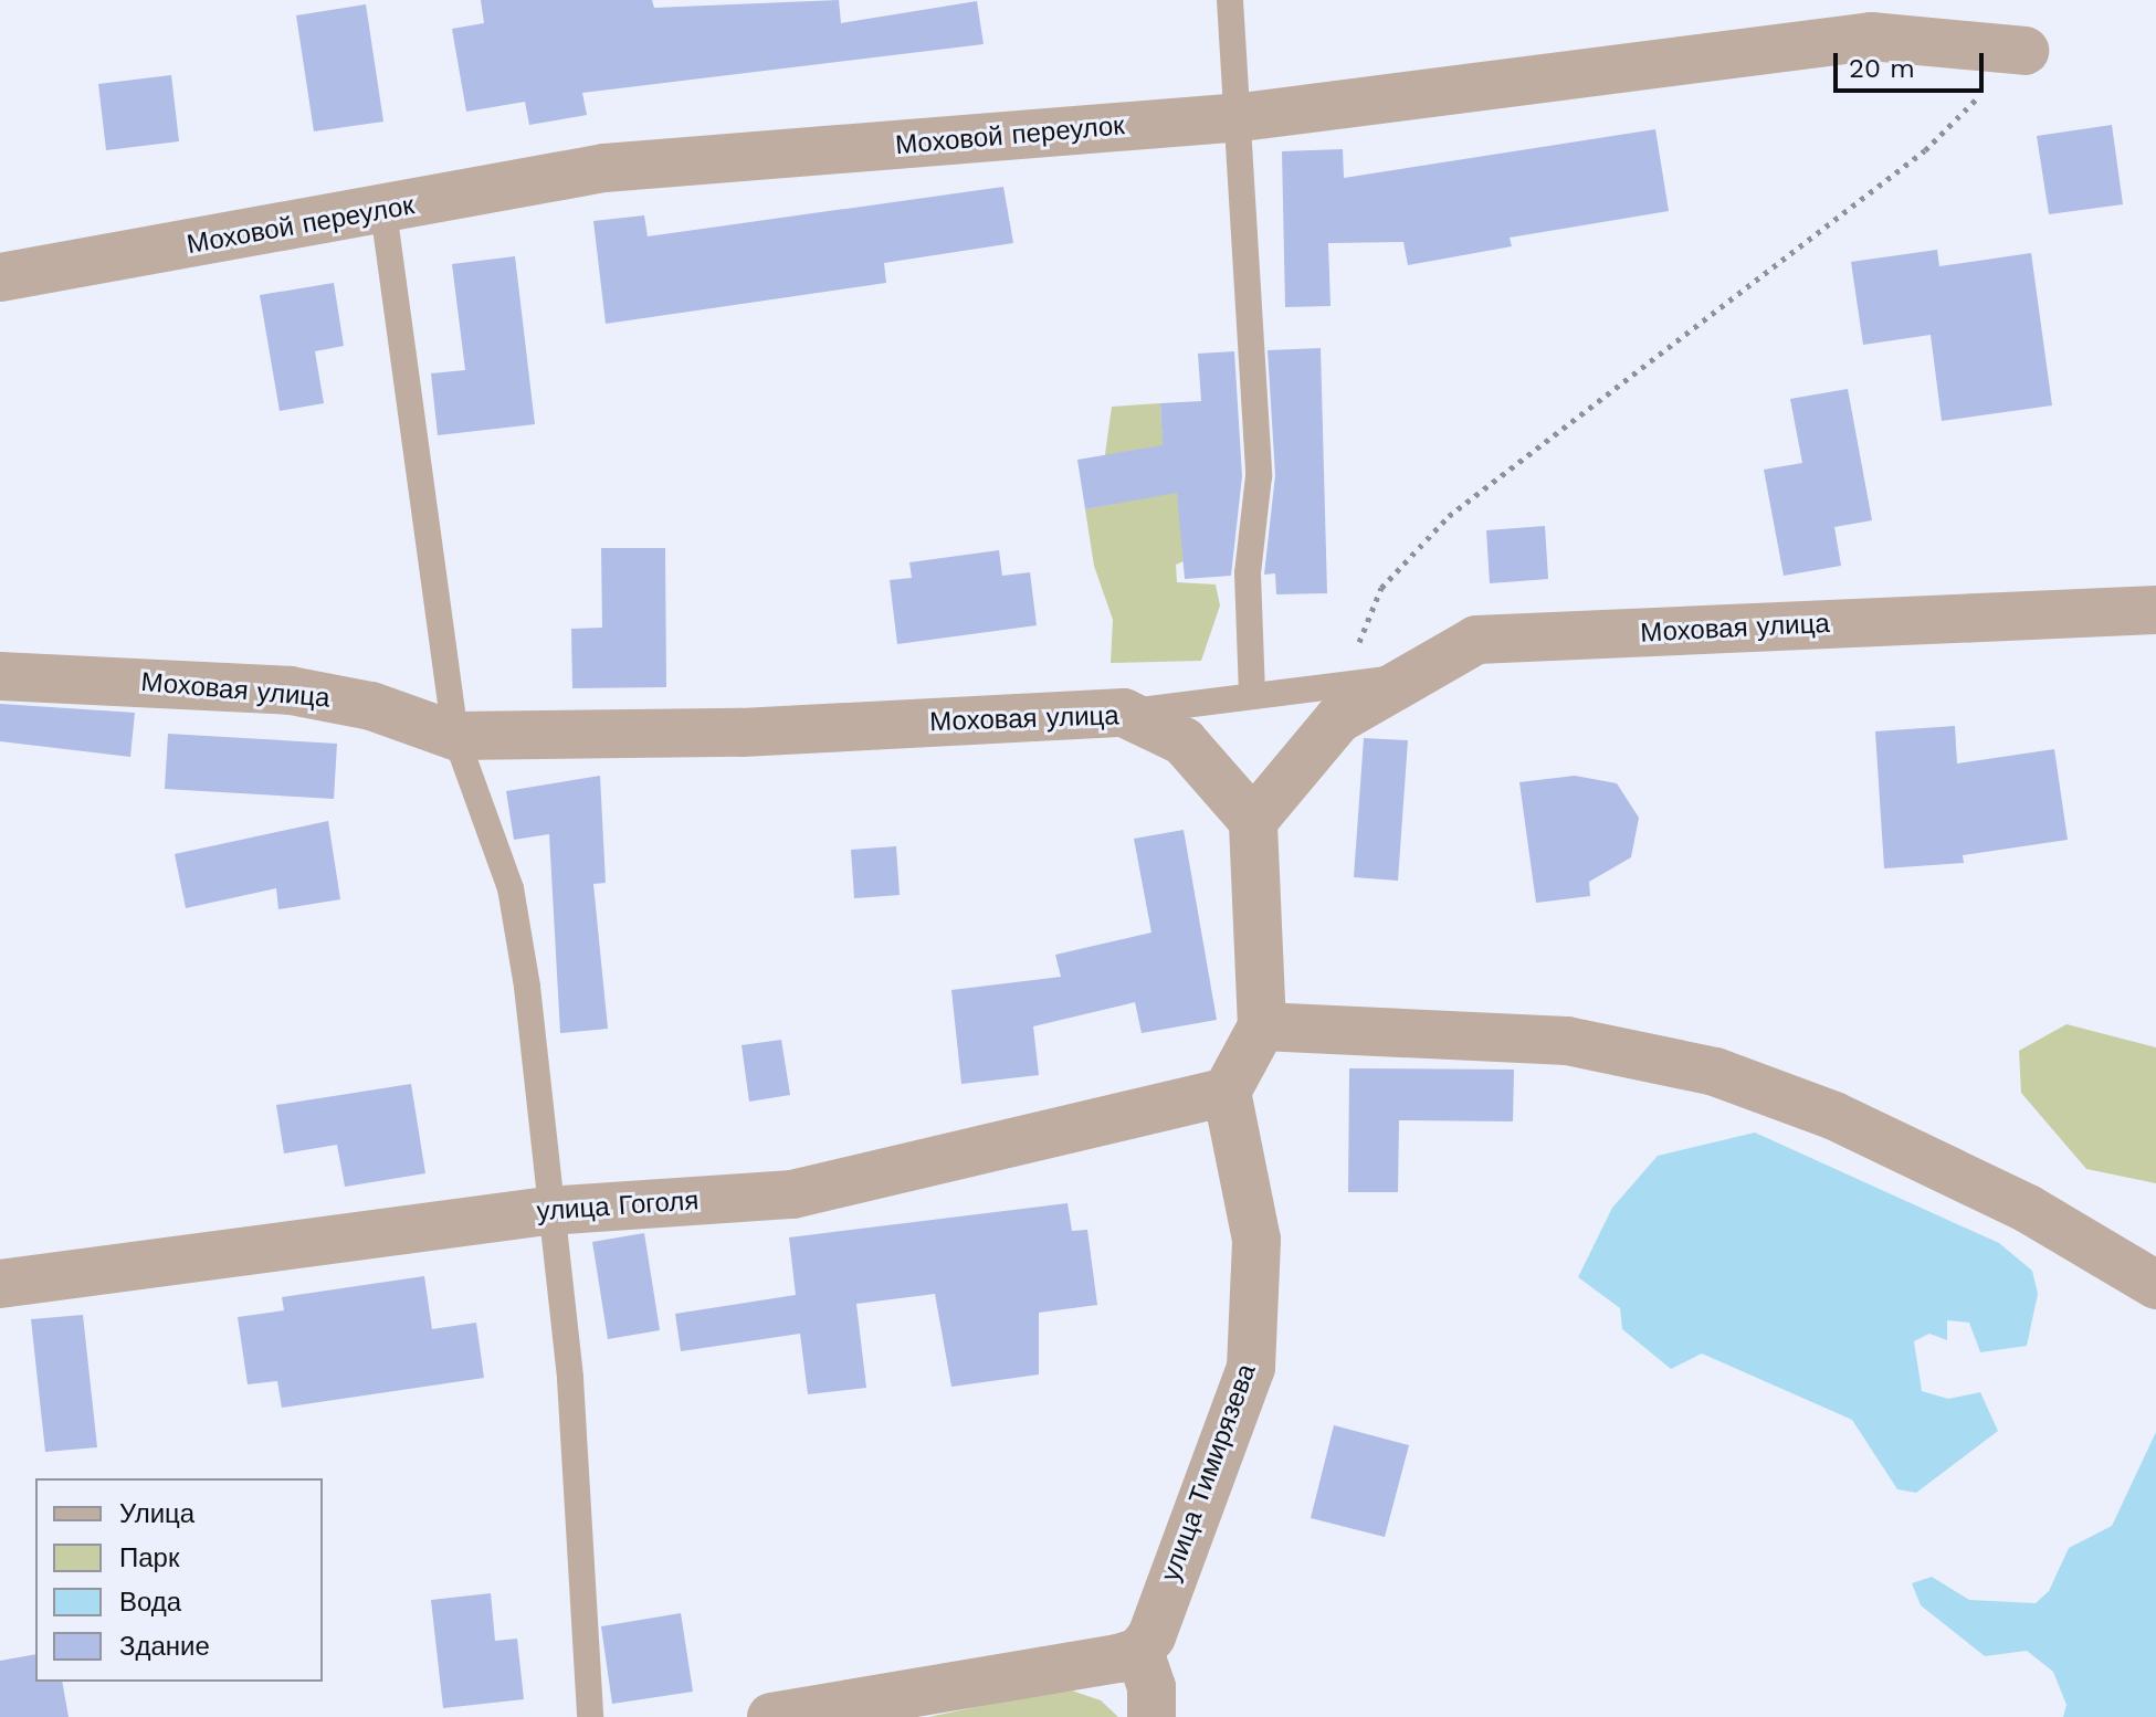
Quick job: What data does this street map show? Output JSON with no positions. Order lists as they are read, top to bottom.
{
  "streets": {
    "street": [
      "Моховой переулок",
      "Моховая улица",
      "улица Гоголя",
      "улица Тимирязева"
    ]
  },
  "crossings": [
    ["улица Гоголя", "улица Тимирязева"]
  ],
  "legend": [
    "Улица",
    "Парк",
    "Вода",
    "Здание"
  ],
  "scale_bar": "20 m"
}
